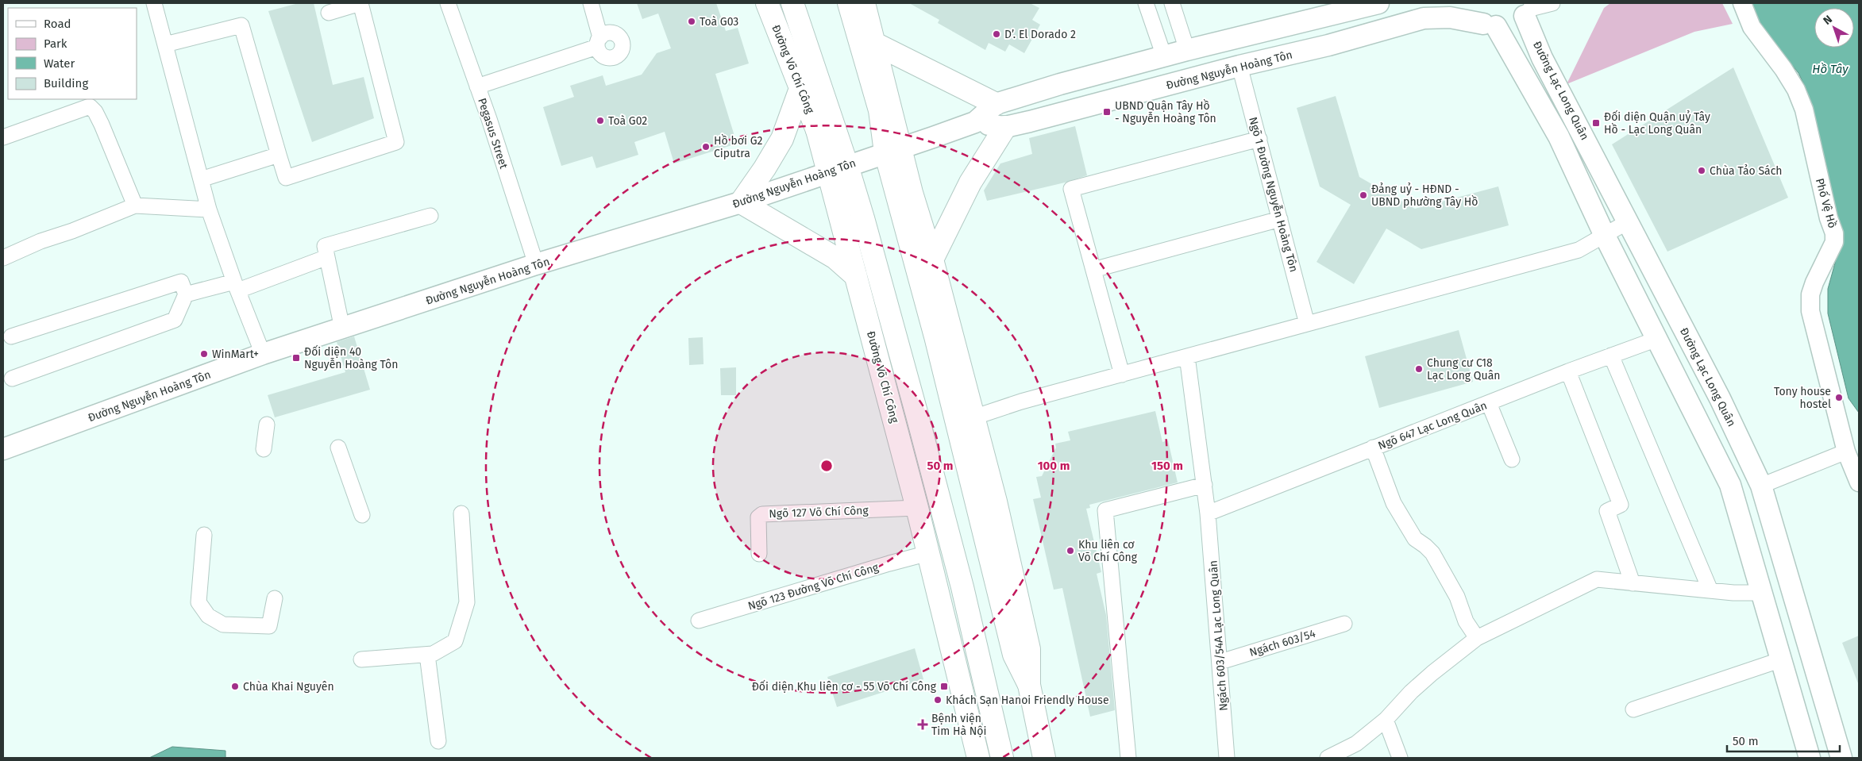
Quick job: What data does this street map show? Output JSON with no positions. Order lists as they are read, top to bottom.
{
  "streets": {
    "main road": ["Đường Võ Chí Công", "Đường Nguyễn Hoàng Tôn", "Đường Lạc Long Quân"],
    "street": [
      "Pegasus Street",
      "Ngõ 1 Đường Nguyễn Hoàng Tôn",
      "Phố Vệ Hồ",
      "Ngõ 647 Lạc Long Quân",
      "Ngõ 127 Võ Chí Công",
      "Ngõ 123 Đường Võ Chí Công",
      "Ngách 603/54A Lạc Long Quân",
      "Ngách 603/54"
    ]
  },
  "crossings": [
    ["Đường Võ Chí Công", "Đường Nguyễn Hoàng Tôn"],
    ["Đường Võ Chí Công", "Ngõ 127 Võ Chí Công"],
    ["Đường Võ Chí Công", "Ngõ 123 Đường Võ Chí Công"],
    ["Đường Nguyễn Hoàng Tôn", "Pegasus Street"],
    ["Đường Nguyễn Hoàng Tôn", "Ngõ 1 Đường Nguyễn Hoàng Tôn"],
    ["Ngõ 647 Lạc Long Quân", "Ngách 603/54A Lạc Long Quân"],
    ["Ngách 603/54A Lạc Long Quân", "Ngách 603/54"]
  ],
  "water": ["Hồ Tây"],
  "places": {
    "other": [
      "Toà G03",
      "D’. El Dorado 2",
      "Toà G02",
      "Hồ bơi G2 Ciputra",
      "Chùa Tảo Sách",
      "Đảng uỷ - HĐND - UBND phường Tây Hồ",
      "WinMart+",
      "Chung cư C18 Lạc Long Quân",
      "Tony house hostel",
      "Khu liên cơ Võ Chí Công",
      "Chùa Khai Nguyên",
      "Khách Sạn Hanoi Friendly House"
    ],
    "transit": [
      "UBND Quận Tây Hồ - Nguyễn Hoàng Tôn",
      "Đối diện Quận uỷ Tây Hồ - Lạc Long Quân",
      "Đối diện 40 Nguyễn Hoàng Tôn",
      "Đối diện Khu liên cơ - 55 Võ Chí Công"
    ],
    "health": ["Bệnh viện Tim Hà Nội"]
  },
  "legend": [
    "Road",
    "Park",
    "Water",
    "Building"
  ],
  "scale_bar": "50 m",
  "north": "top left",
  "rings": ["50 m", "100 m", "150 m"]
}
